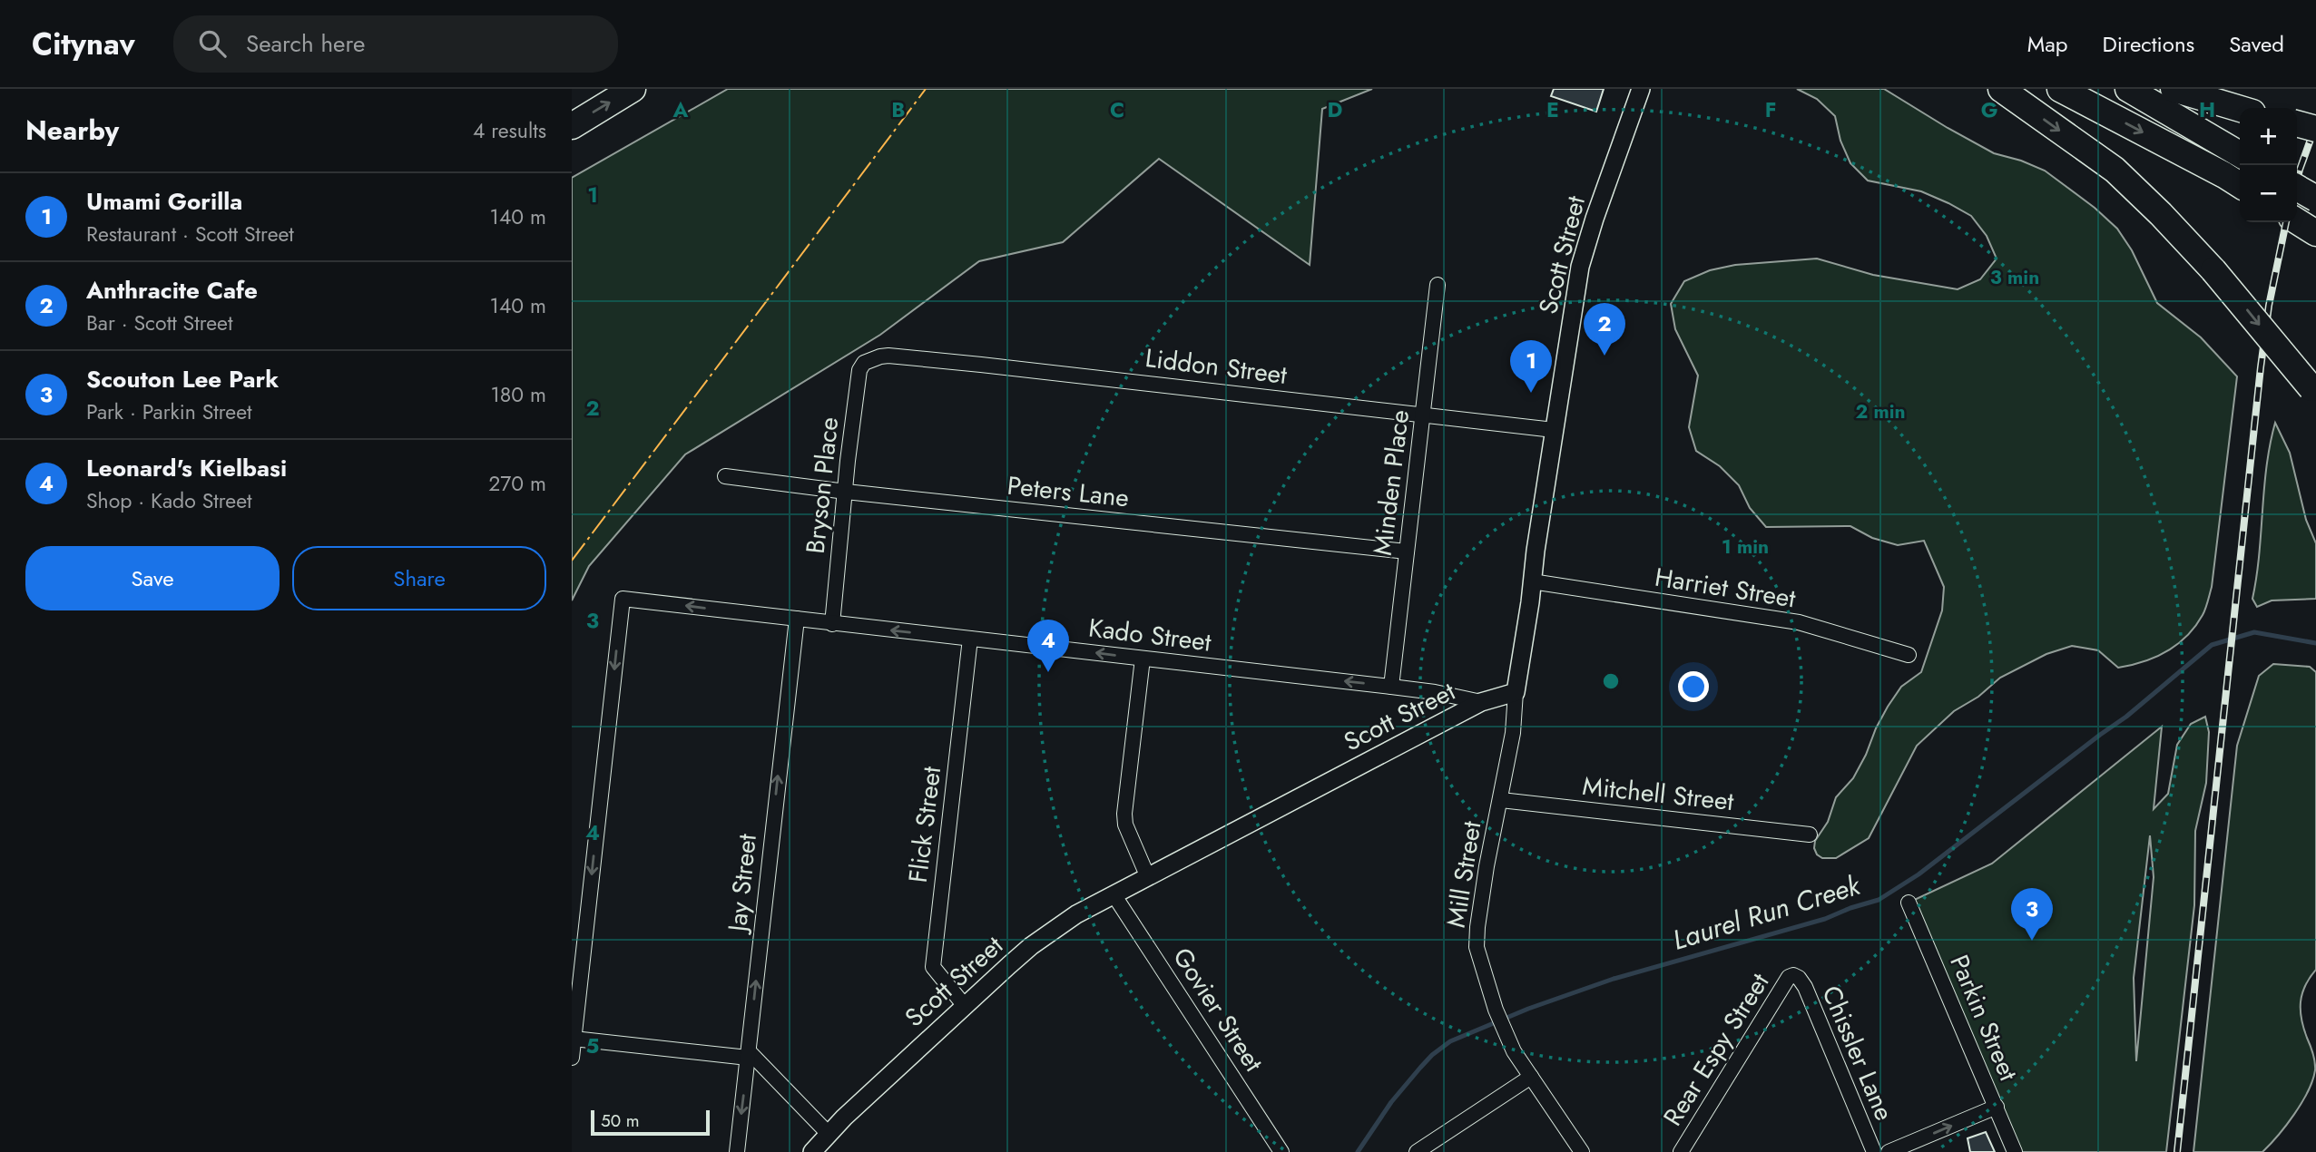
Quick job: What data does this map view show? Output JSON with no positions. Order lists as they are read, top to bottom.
{
  "streets": {
    "street": [
      "Scott Street",
      "Liddon Street",
      "Minden Place",
      "Bryson Place",
      "Peters Lane",
      "Harriet Street",
      "Kado Street",
      "Mitchell Street",
      "Flick Street",
      "Mill Street",
      "Jay Street",
      "Govier Street",
      "Parkin Street",
      "Rear Espy Street",
      "Chissler Lane"
    ]
  },
  "crossings": [
    ["Scott Street", "Liddon Street"],
    ["Scott Street", "Harriet Street"],
    ["Scott Street", "Kado Street"],
    ["Scott Street", "Flick Street"],
    ["Scott Street", "Mill Street"],
    ["Scott Street", "Govier Street"],
    ["Liddon Street", "Minden Place"],
    ["Liddon Street", "Bryson Place"],
    ["Minden Place", "Peters Lane"],
    ["Minden Place", "Kado Street"],
    ["Bryson Place", "Peters Lane"],
    ["Bryson Place", "Kado Street"],
    ["Kado Street", "Flick Street"],
    ["Kado Street", "Jay Street"],
    ["Mitchell Street", "Mill Street"],
    ["Rear Espy Street", "Chissler Lane"]
  ],
  "water": ["Laurel Run Creek"],
  "scale_bar": "50 m",
  "page": {
    "header": "Citynav",
    "search": "Search here",
    "nav": ["Map", "Directions", "Saved"],
    "heading": ["Nearby", "4 results"],
    "map_buttons": ["+", "−"],
    "list": [
      {
        "mark": "1",
        "name": "Umami Gorilla",
        "note": "Restaurant · Scott Street",
        "value": "140 m"
      },
      {
        "mark": "2",
        "name": "Anthracite Cafe",
        "note": "Bar · Scott Street",
        "value": "140 m"
      },
      {
        "mark": "3",
        "name": "Scouton Lee Park",
        "note": "Park · Parkin Street",
        "value": "180 m"
      },
      {
        "mark": "4",
        "name": "Leonard's Kielbasi",
        "note": "Shop · Kado Street",
        "value": "270 m"
      }
    ],
    "pins": [
      "2",
      "1",
      "4",
      "3"
    ],
    "buttons": ["Save", "Share"],
    "scale": "50 m"
  },
  "grid": {
    "columns": [
      "A",
      "B",
      "C",
      "D",
      "E",
      "F",
      "G",
      "H"
    ],
    "rows": [
      "1",
      "2",
      "3",
      "4",
      "5"
    ]
  },
  "rings": ["3 min", "2 min", "1 min"]
}
